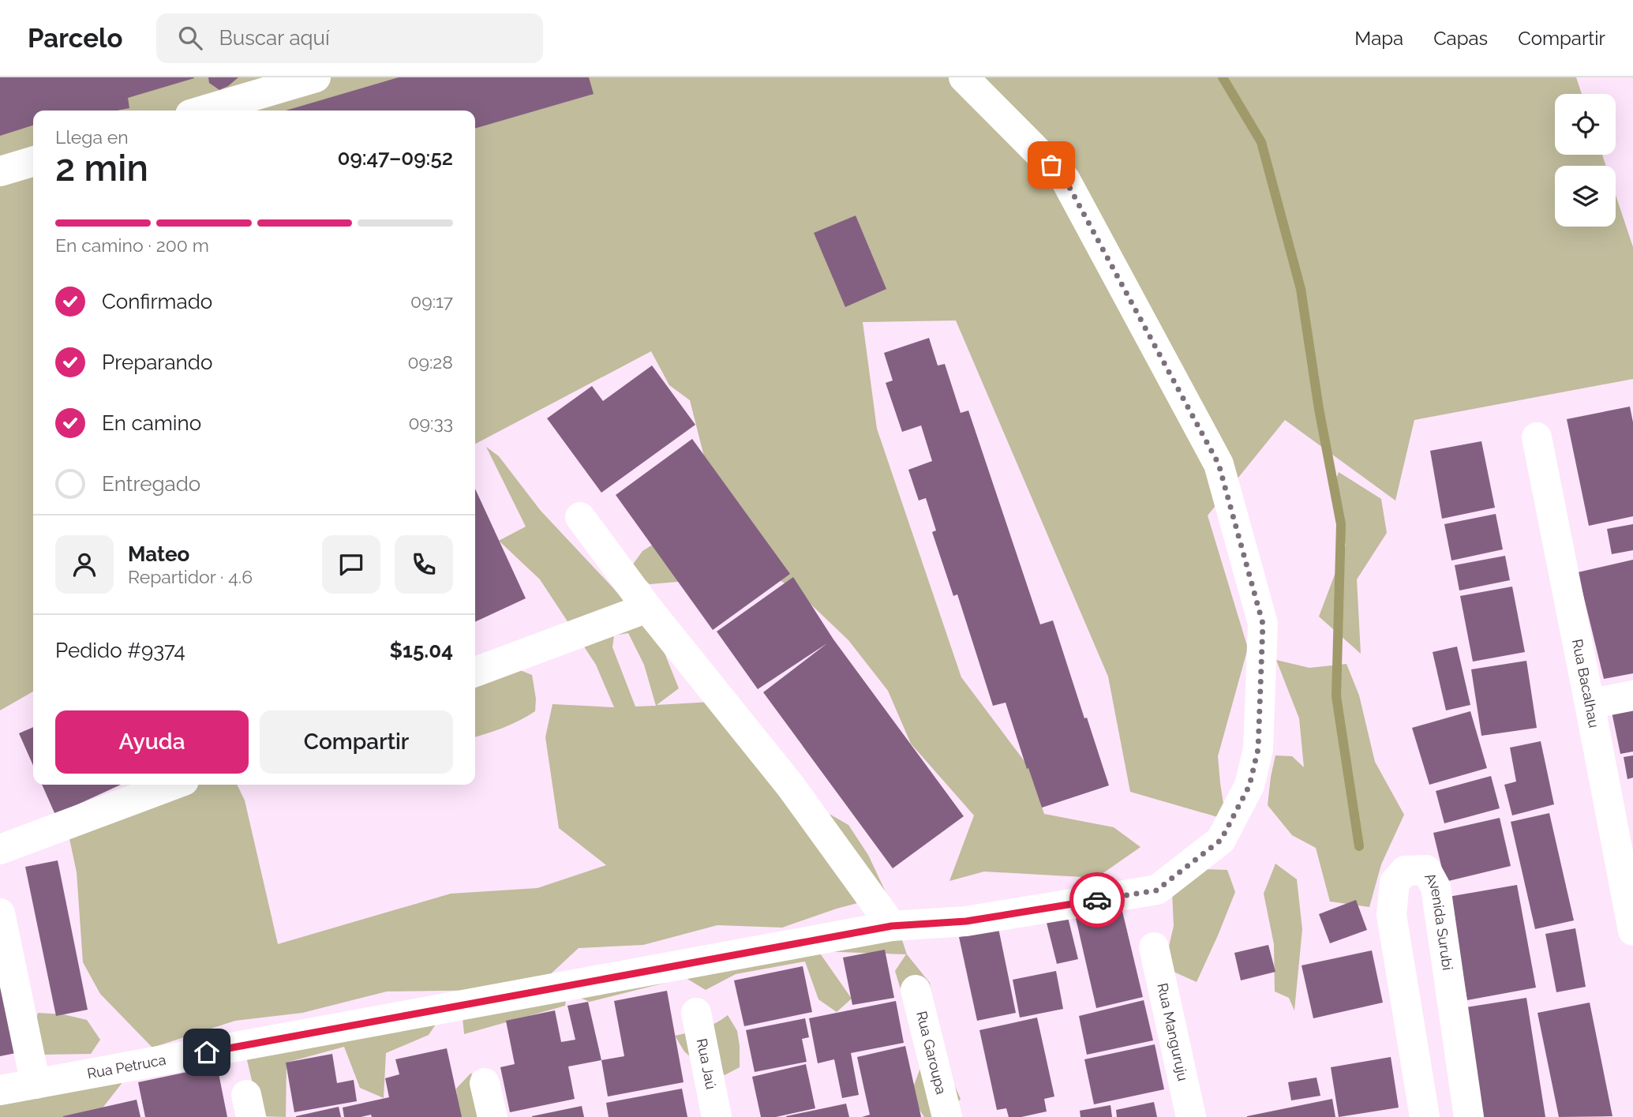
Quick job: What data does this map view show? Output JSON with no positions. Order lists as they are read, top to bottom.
{
  "streets": {
    "street": [
      "Rua Bacalhau",
      "Avenida Surubi",
      "Rua Manguruju",
      "Rua Garoupa",
      "Rua Jaú",
      "Rua Petruca"
    ]
  },
  "page": {
    "header": "Parcelo",
    "search": "Buscar aquí",
    "nav": ["Mapa", "Capas", "Compartir"],
    "heading": ["2 min", "Llega en", "09:47–09:52"],
    "panel": [
      "Mateo",
      "Repartidor · 4.6",
      "Pedido #9374",
      "$15.04"
    ],
    "bar": "En camino · 200 m",
    "list": [
      ["Confirmado", "09:17"],
      ["Preparando", "09:28"],
      ["En camino", "09:33"],
      "Entregado"
    ],
    "buttons": ["Ayuda", "Compartir"]
  }
}
